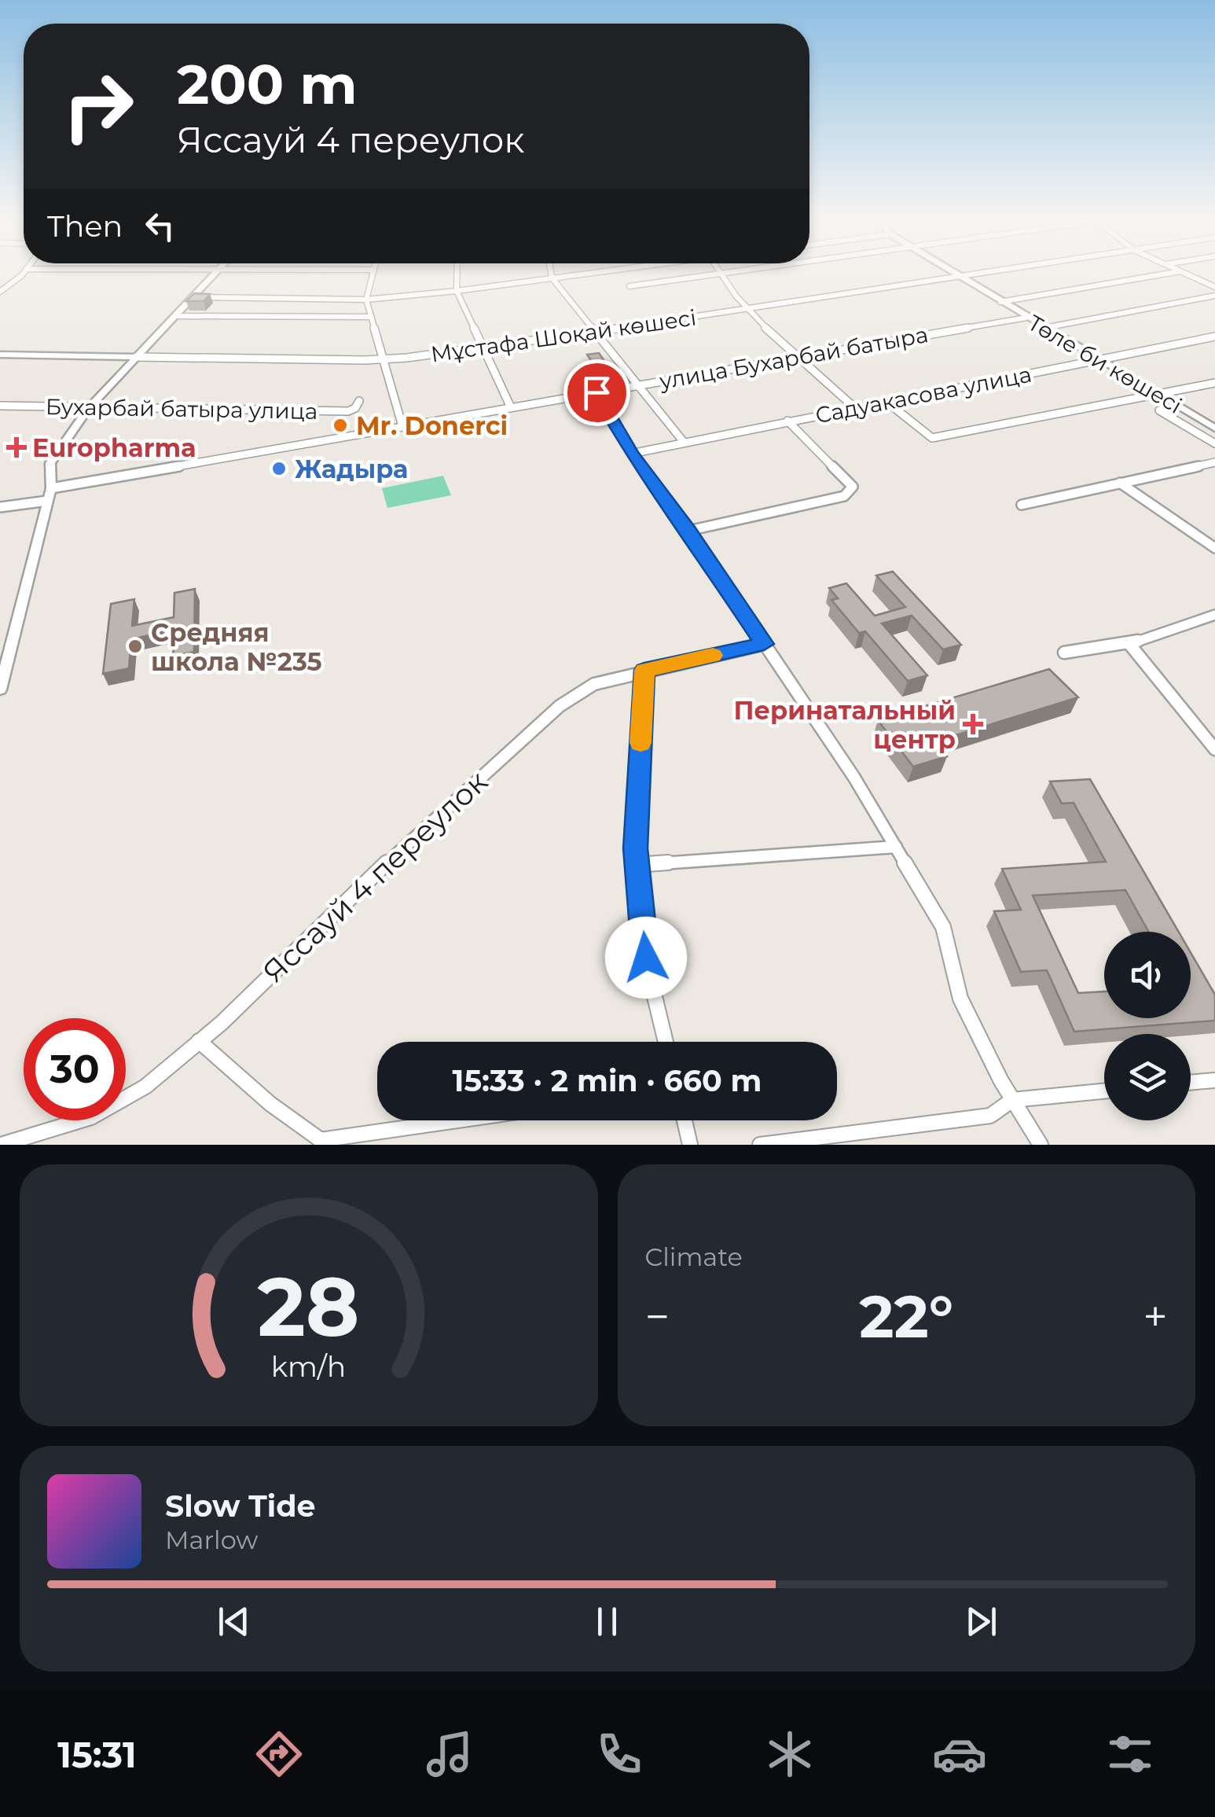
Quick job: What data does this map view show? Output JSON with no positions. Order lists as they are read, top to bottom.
{
  "streets": {
    "street": [
      "Мұстафа Шоқай көшесі",
      "улица Бухарбай батыра",
      "Төле би көшесі",
      "Садуакасова улица",
      "Бухарбай батыра улица",
      "Яссауй 4 переулок"
    ]
  },
  "crossings": [
    ["Мұстафа Шоқай көшесі", "Төле би көшесі"],
    ["улица Бухарбай батыра", "Төле би көшесі"],
    ["Төле би көшесі", "Садуакасова улица"]
  ],
  "places": {
    "other": ["Mr. Donerci", "Жадыра", "Средняя школа №235"],
    "health": ["Europharma", "Перинатальный центр"]
  },
  "page": {
    "turn": ["200 m", "Яссауй 4 переулок"],
    "then": "Then",
    "limit": "30",
    "trip": "15:33 · 2 min · 660 m",
    "tile": "Climate",
    "heat": ["−", "22°", "+"],
    "song": ["Slow Tide", "Marlow"],
    "tabs": "15:31",
    "gauge": ["28", "km/h"]
  }
}
